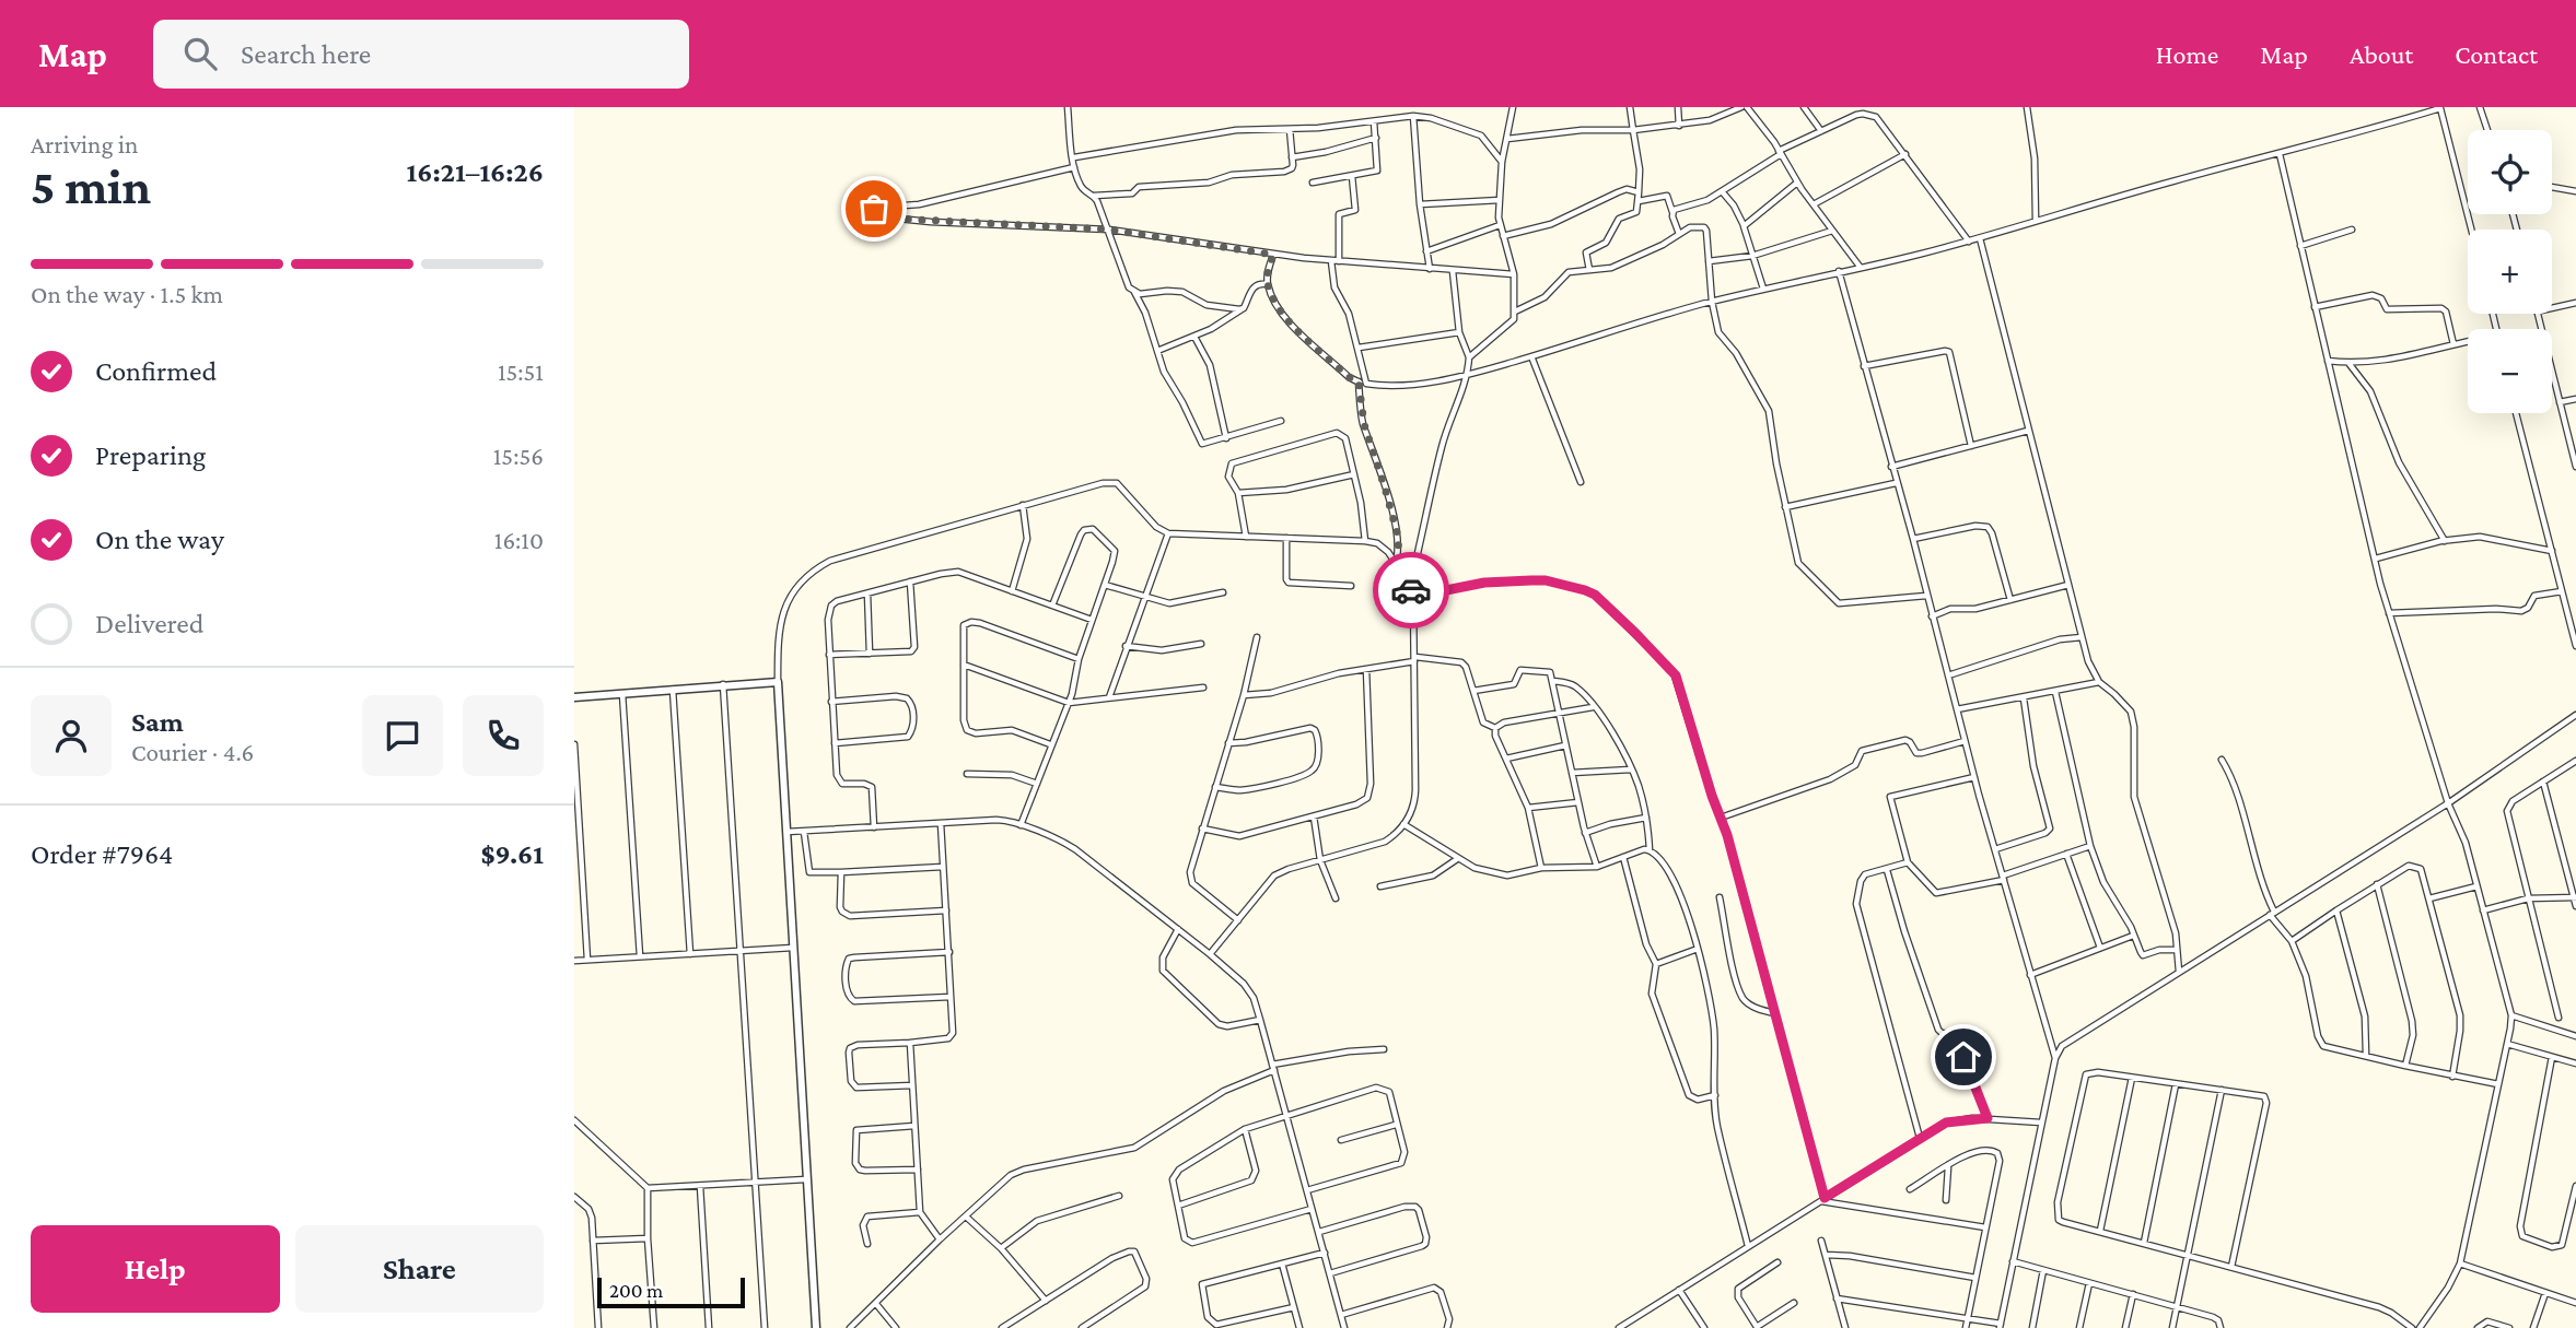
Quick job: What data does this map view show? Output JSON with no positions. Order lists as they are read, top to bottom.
{
  "scale_bar": "200 m",
  "page": {
    "header": "Map",
    "search": "Search here",
    "nav": [
      "Home",
      "Map",
      "About",
      "Contact"
    ],
    "heading": ["5 min", "Arriving in", "16:21–16:26"],
    "panel": [
      "Sam",
      "Courier · 4.6",
      "Order #7964",
      "$9.61"
    ],
    "map_buttons": ["+", "−"],
    "bar": "On the way · 1.5 km",
    "list": [
      ["Confirmed", "15:51"],
      ["Preparing", "15:56"],
      ["On the way", "16:10"],
      "Delivered"
    ],
    "buttons": ["Help", "Share"],
    "scale": "200 m"
  }
}
